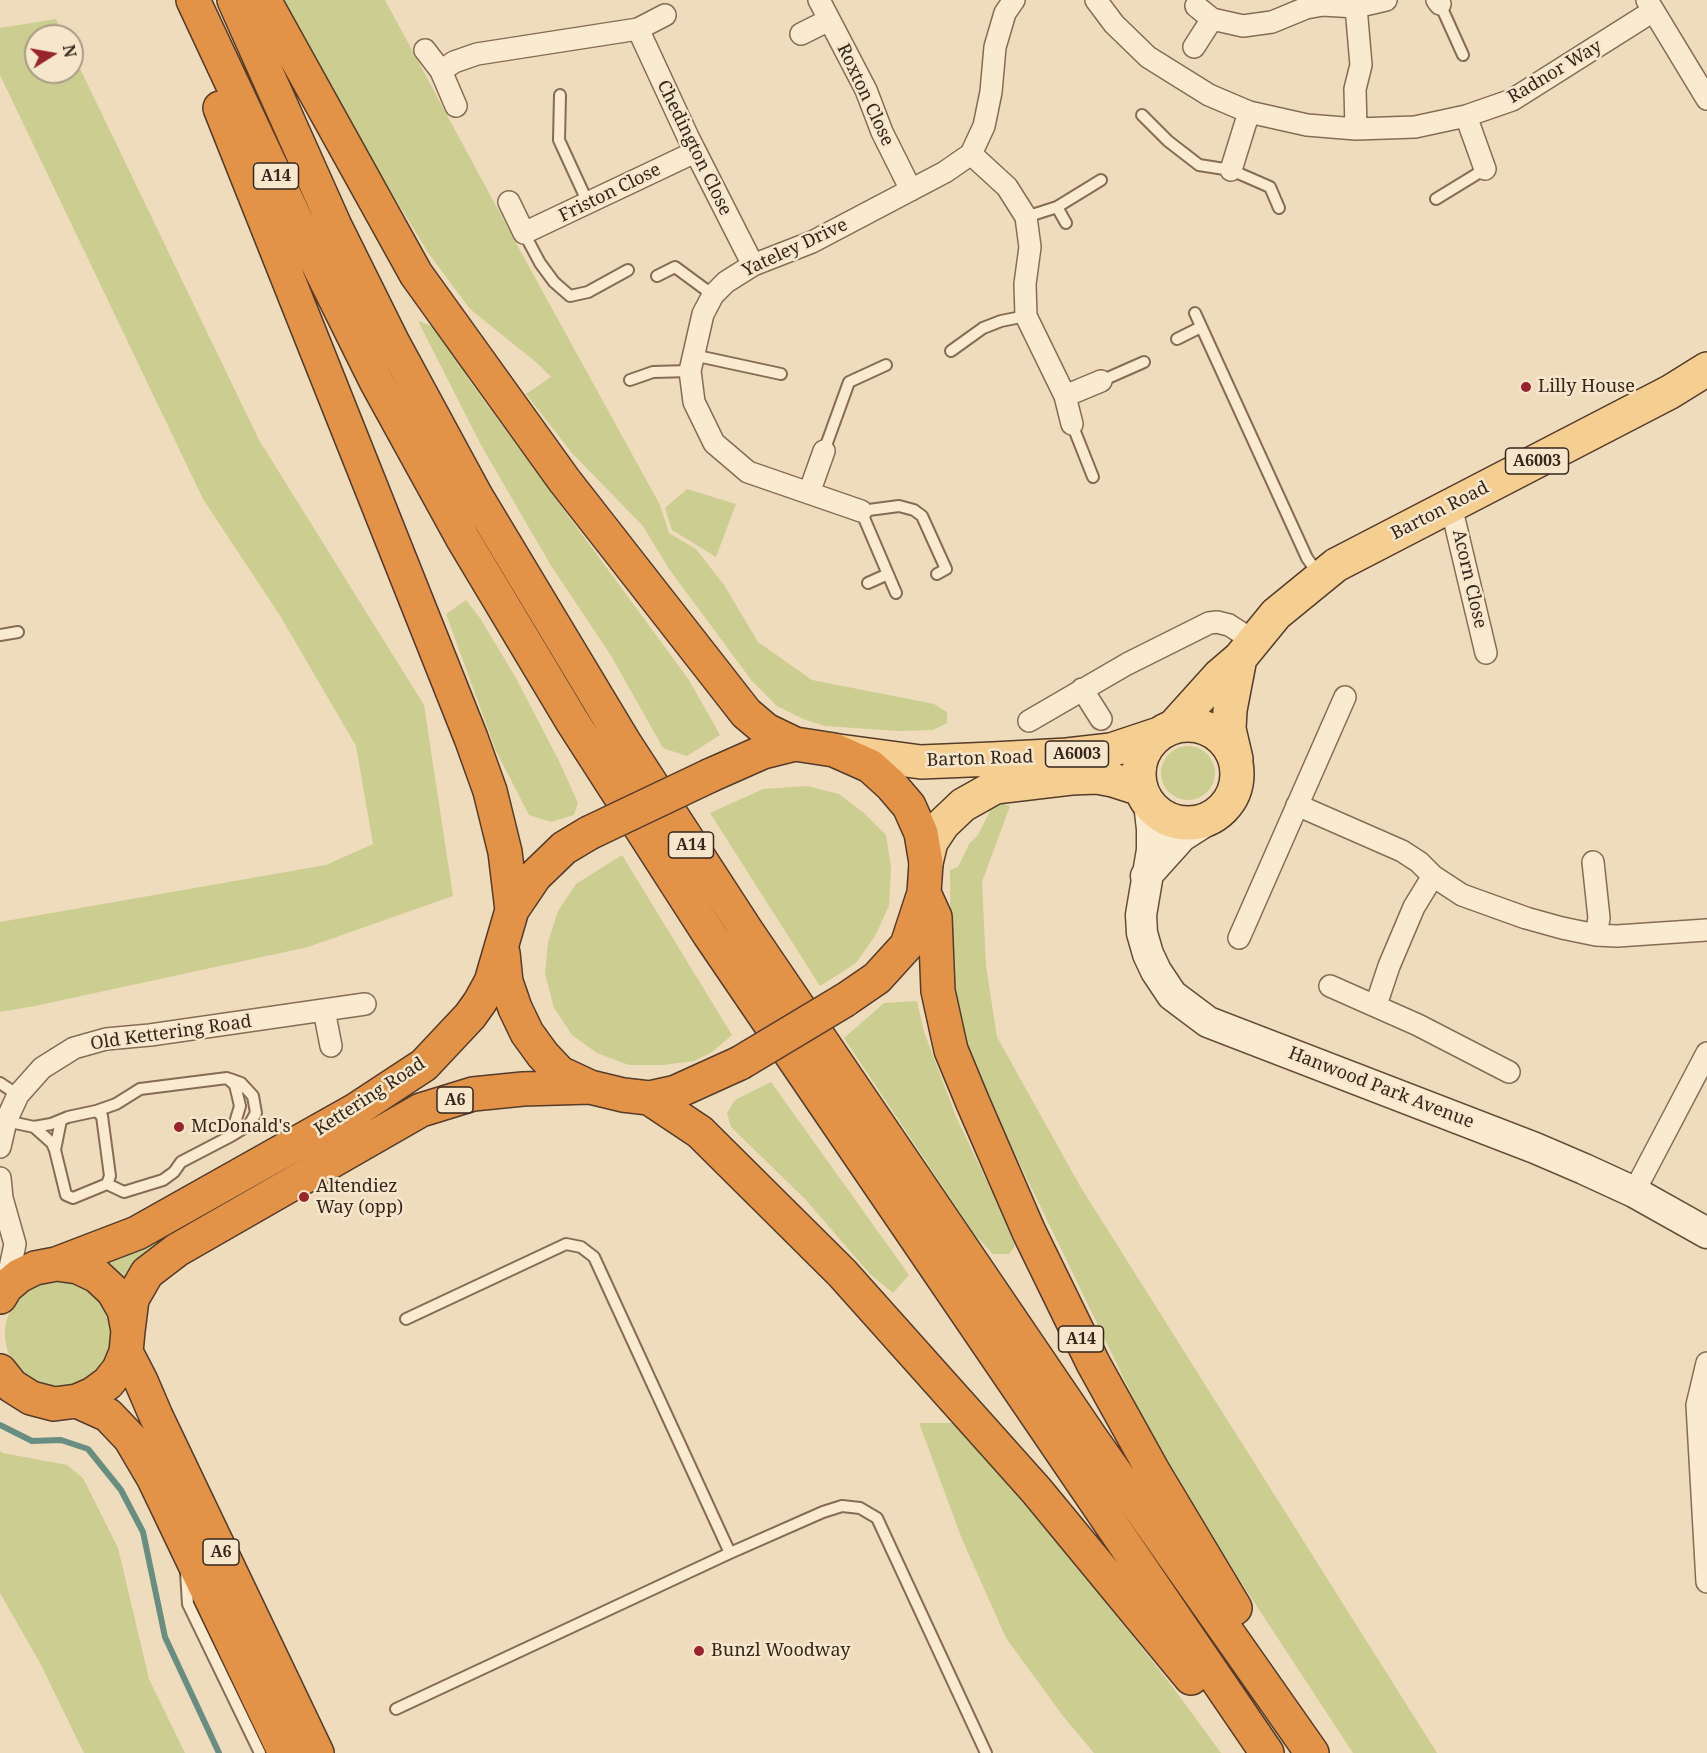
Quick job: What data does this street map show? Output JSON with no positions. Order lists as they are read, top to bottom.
{
  "streets": {
    "highway": ["A14", "Kettering Road", "A6"],
    "main road": ["A6003", "Barton Road"],
    "street": [
      "Radnor Way",
      "Roxton Close",
      "Chedington Close",
      "Friston Close",
      "Yateley Drive",
      "Acorn Close",
      "Old Kettering Road",
      "Hanwood Park Avenue"
    ]
  },
  "crossings": [
    ["Roxton Close", "Yateley Drive"],
    ["Chedington Close", "Friston Close"],
    ["Chedington Close", "Yateley Drive"],
    ["A14", "Barton Road"],
    ["Barton Road", "Acorn Close"],
    ["Barton Road", "Hanwood Park Avenue"],
    ["Kettering Road", "A6"]
  ],
  "places": [
    "Lilly House",
    "McDonald's",
    "Altendiez Way (opp)",
    "Bunzl Woodway"
  ],
  "north": "right"
}
